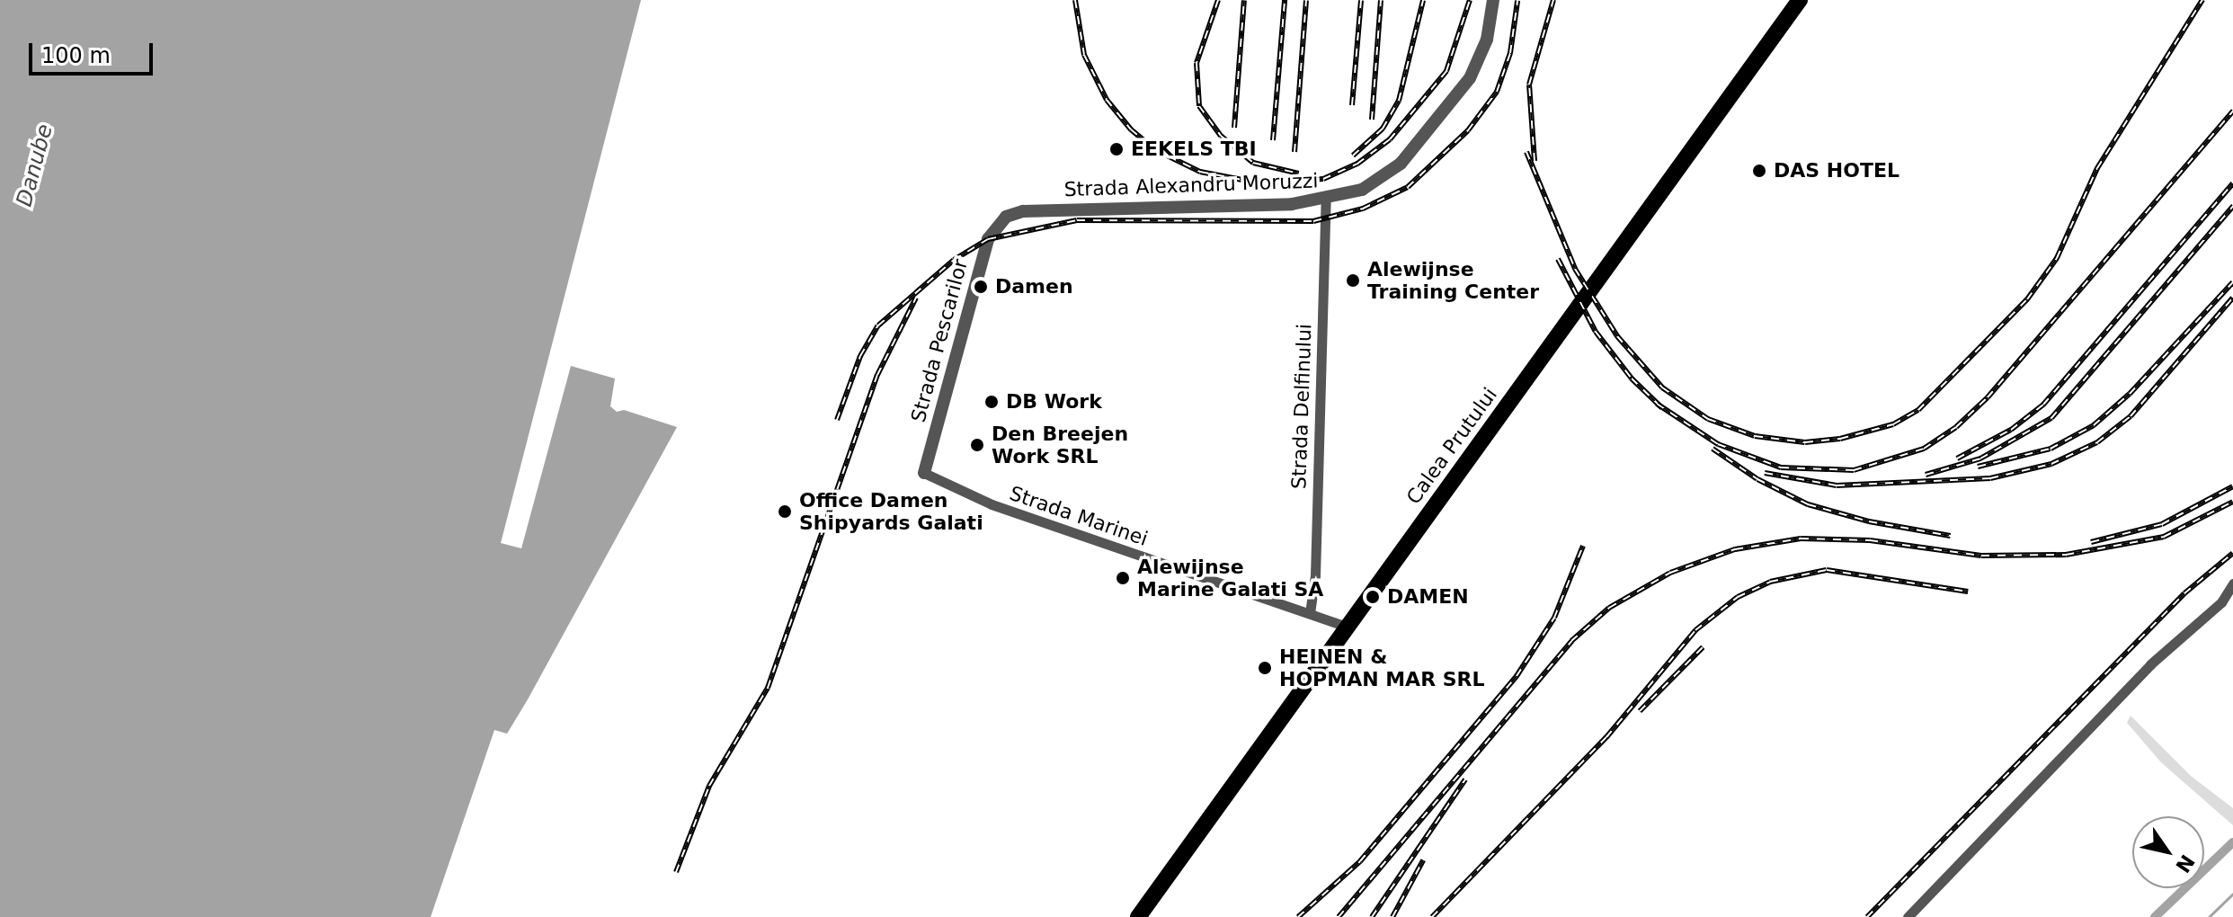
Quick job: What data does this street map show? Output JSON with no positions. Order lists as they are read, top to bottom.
{
  "streets": {
    "highway": ["Calea Prutului"],
    "street": [
      "Strada Alexandru Moruzzi",
      "Strada Pescarilor",
      "Strada Delfinului",
      "Strada Marinei"
    ]
  },
  "crossings": [
    ["Strada Alexandru Moruzzi", "Strada Pescarilor"],
    ["Strada Alexandru Moruzzi", "Strada Delfinului"],
    ["Strada Pescarilor", "Strada Marinei"],
    ["Strada Delfinului", "Strada Marinei"],
    ["Calea Prutului", "Strada Marinei"]
  ],
  "water": ["Danube"],
  "places": [
    "EEKELS TBI",
    "DAS HOTEL",
    "Alewijnse Training Center",
    "Damen",
    "DB Work",
    "Den Breejen Work SRL",
    "Office Damen Shipyards Galati",
    "Alewijnse Marine Galati SA",
    "DAMEN",
    "HEINEN & HOPMAN MAR SRL"
  ],
  "scale_bar": "100 m",
  "north": "bottom right"
}
